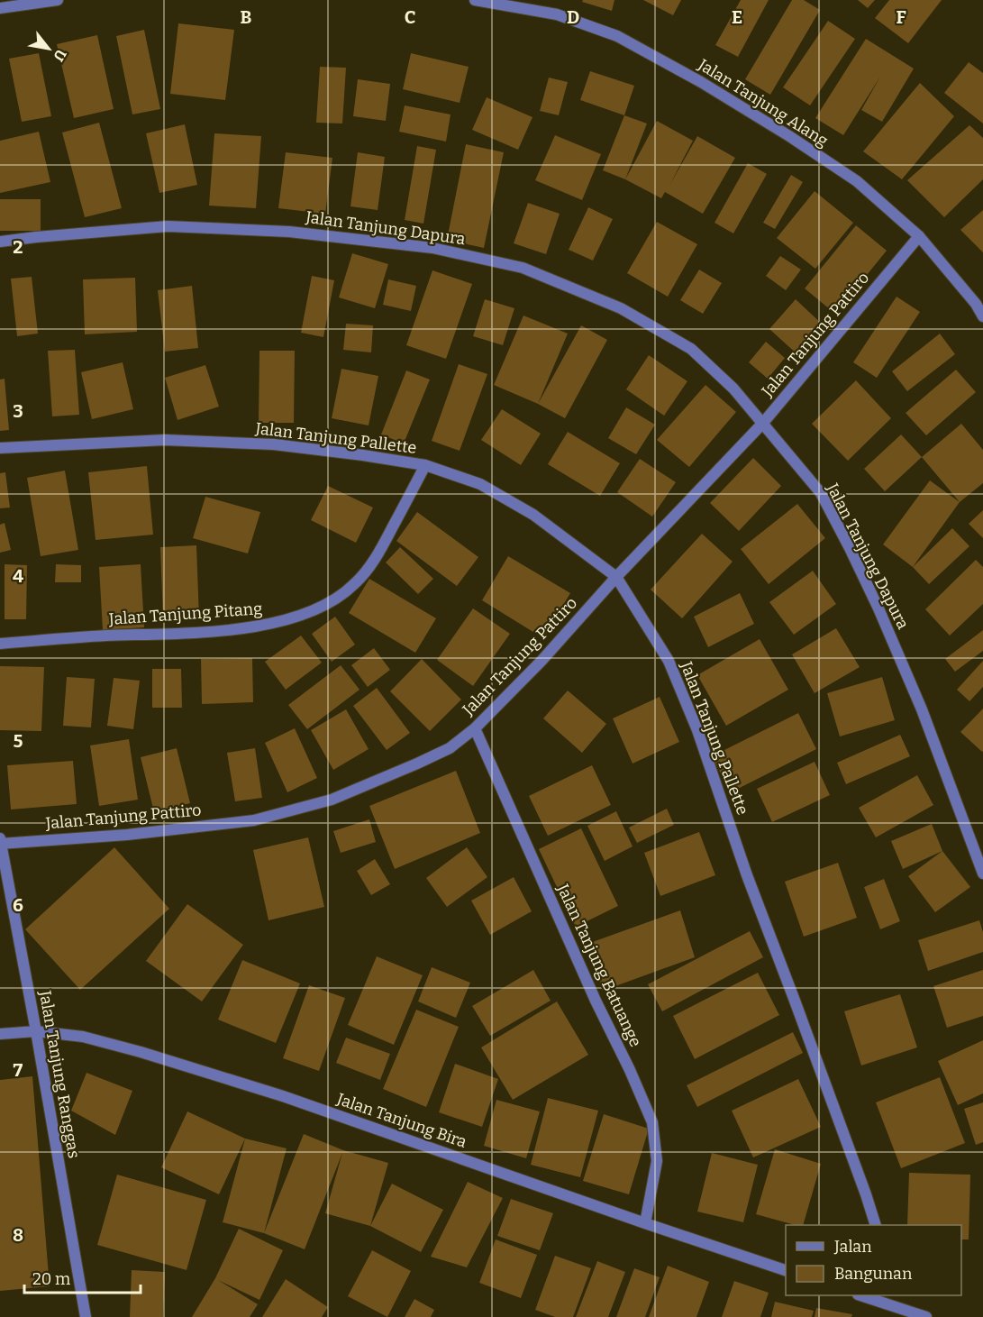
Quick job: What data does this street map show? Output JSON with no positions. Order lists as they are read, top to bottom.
{
  "streets": {
    "street": [
      "Jalan Tanjung Alang",
      "Jalan Tanjung Dapura",
      "Jalan Tanjung Pattiro",
      "Jalan Tanjung Pallette",
      "Jalan Tanjung Pitang",
      "Jalan Tanjung Batuange",
      "Jalan Tanjung Ranggas",
      "Jalan Tanjung Bira"
    ]
  },
  "crossings": [
    ["Jalan Tanjung Alang", "Jalan Tanjung Pattiro"],
    ["Jalan Tanjung Dapura", "Jalan Tanjung Pattiro"],
    ["Jalan Tanjung Pattiro", "Jalan Tanjung Pallette"],
    ["Jalan Tanjung Pattiro", "Jalan Tanjung Batuange"],
    ["Jalan Tanjung Pattiro", "Jalan Tanjung Ranggas"],
    ["Jalan Tanjung Pallette", "Jalan Tanjung Pitang"],
    ["Jalan Tanjung Batuange", "Jalan Tanjung Bira"],
    ["Jalan Tanjung Ranggas", "Jalan Tanjung Bira"]
  ],
  "legend": ["Jalan", "Bangunan"],
  "scale_bar": "20 m",
  "north": "bottom right",
  "grid": {
    "columns": [
      "B",
      "C",
      "D",
      "E",
      "F"
    ],
    "rows": [
      "2",
      "3",
      "4",
      "5",
      "6",
      "7",
      "8"
    ]
  }
}
